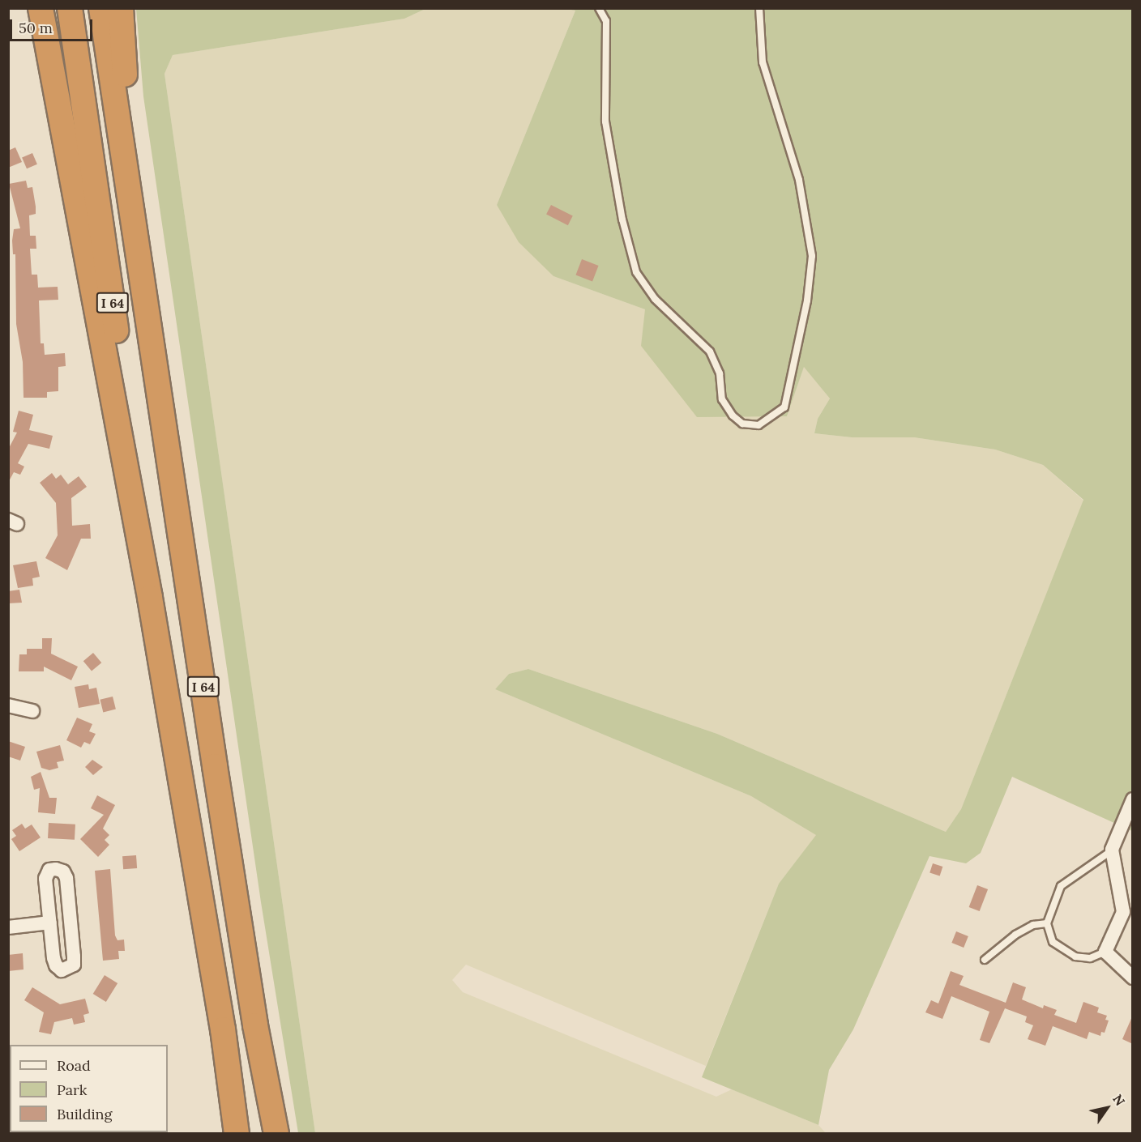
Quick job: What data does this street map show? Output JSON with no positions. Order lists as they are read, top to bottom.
{
  "streets": {
    "highway": ["I 64"]
  },
  "legend": ["Road", "Park", "Building"],
  "scale_bar": "50 m",
  "north": "top right"
}
